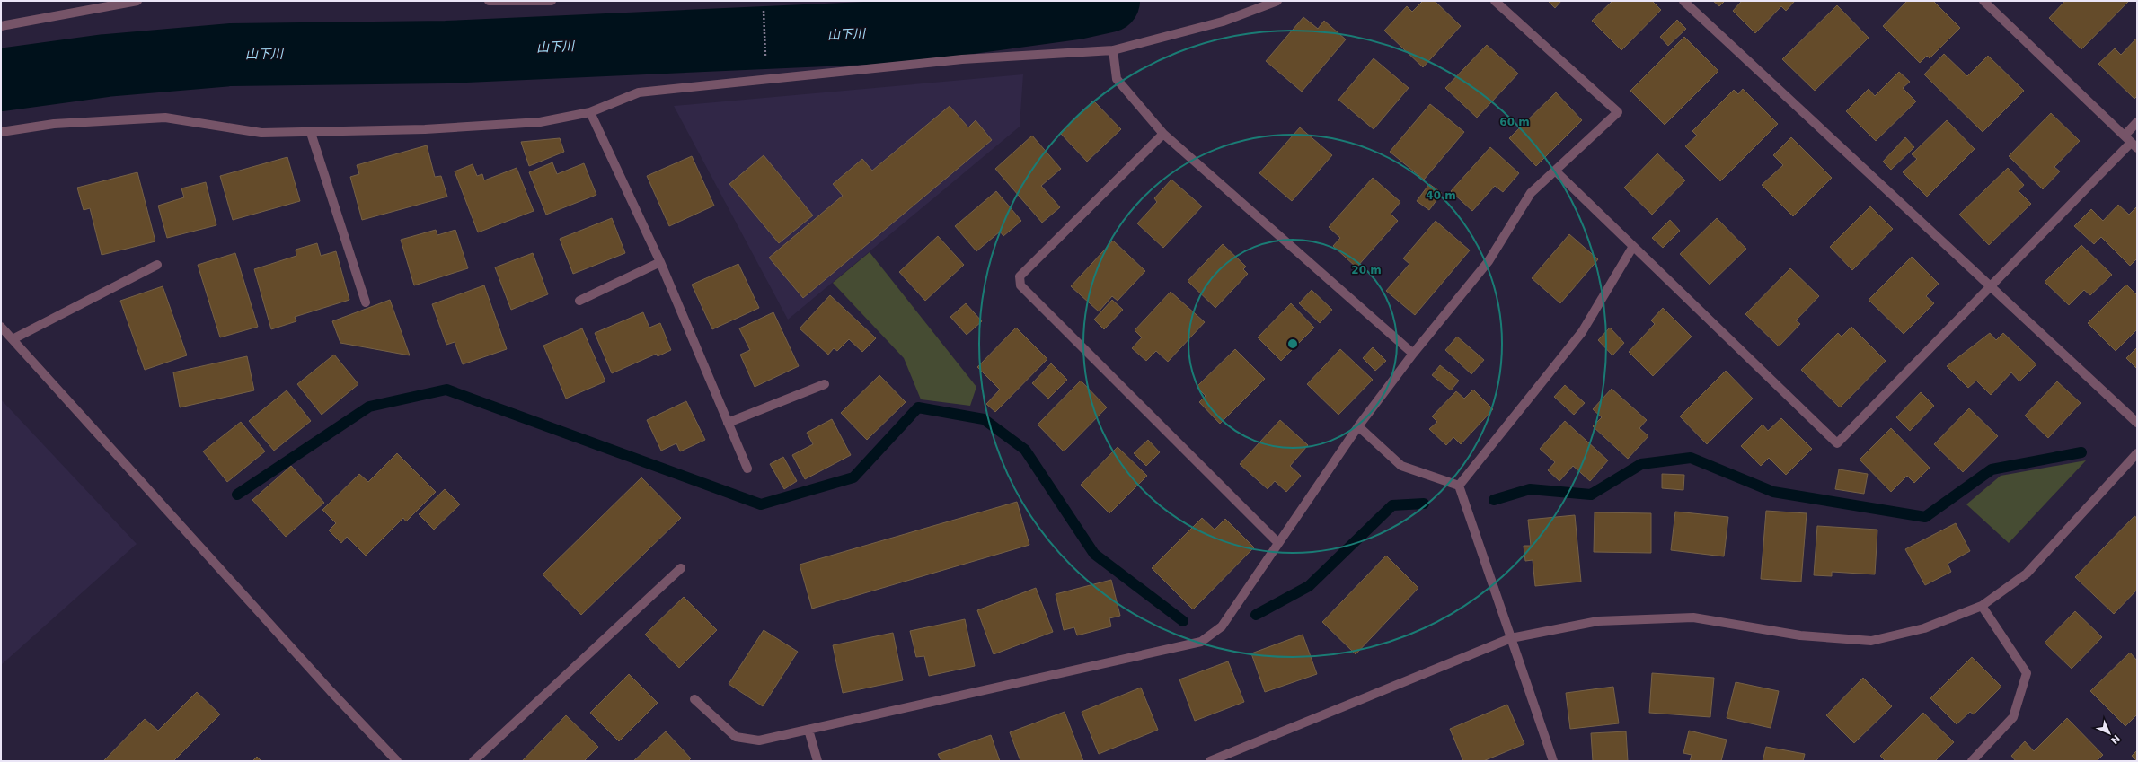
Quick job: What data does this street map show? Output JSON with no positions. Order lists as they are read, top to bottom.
{
  "water": ["山下川"],
  "north": "bottom right",
  "rings": ["60 m", "40 m", "20 m"]
}
